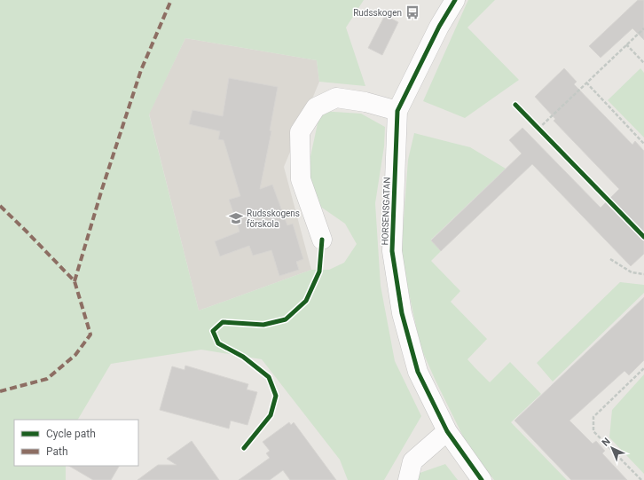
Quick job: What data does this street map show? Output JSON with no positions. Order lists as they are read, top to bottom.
{
  "streets": {
    "street": ["HORSENSGATAN"]
  },
  "places": {
    "bus stop": ["Rudsskogen"],
    "school or university": ["Rudsskogens förskola"]
  },
  "legend": ["Cycle path", "Path"],
  "north": "top left"
}
